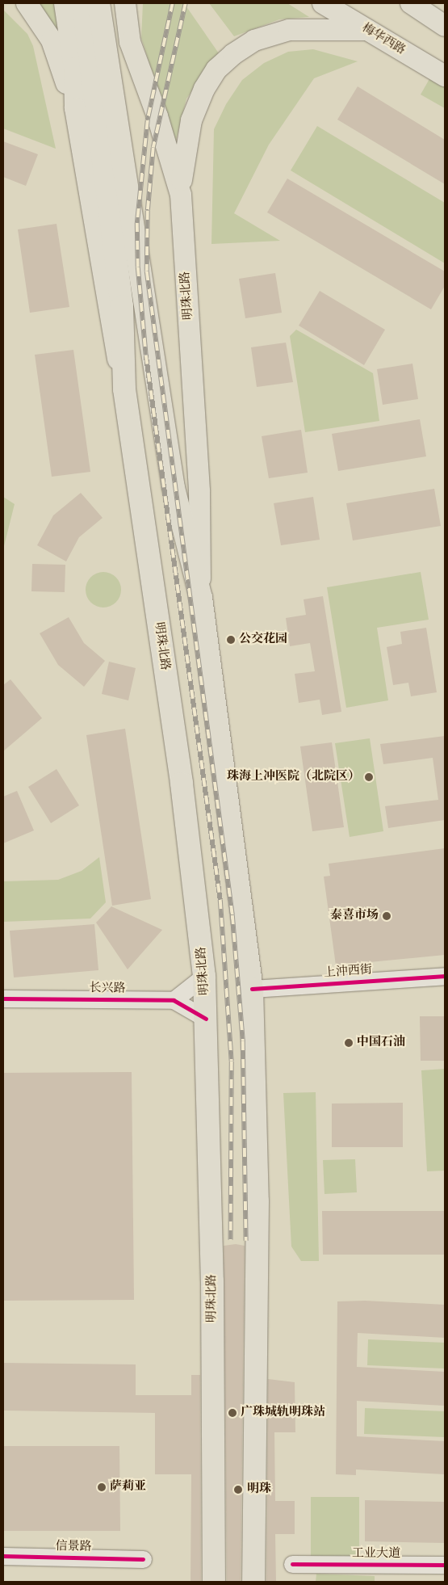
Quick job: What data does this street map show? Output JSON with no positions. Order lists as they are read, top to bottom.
{
  "streets": {
    "highway": ["明珠北路"],
    "main road": ["梅华西路"],
    "street": [
      "上沖西街",
      "长兴路",
      "信景路",
      "工业大道"
    ]
  },
  "crossings": [
    ["明珠北路", "上沖西街"],
    ["明珠北路", "长兴路"]
  ],
  "places": [
    "公交花园",
    "珠海上冲医院（北院区）",
    "泰喜市场",
    "中国石油",
    "广珠城轨明珠站",
    "萨莉亚",
    "明珠"
  ]
}
